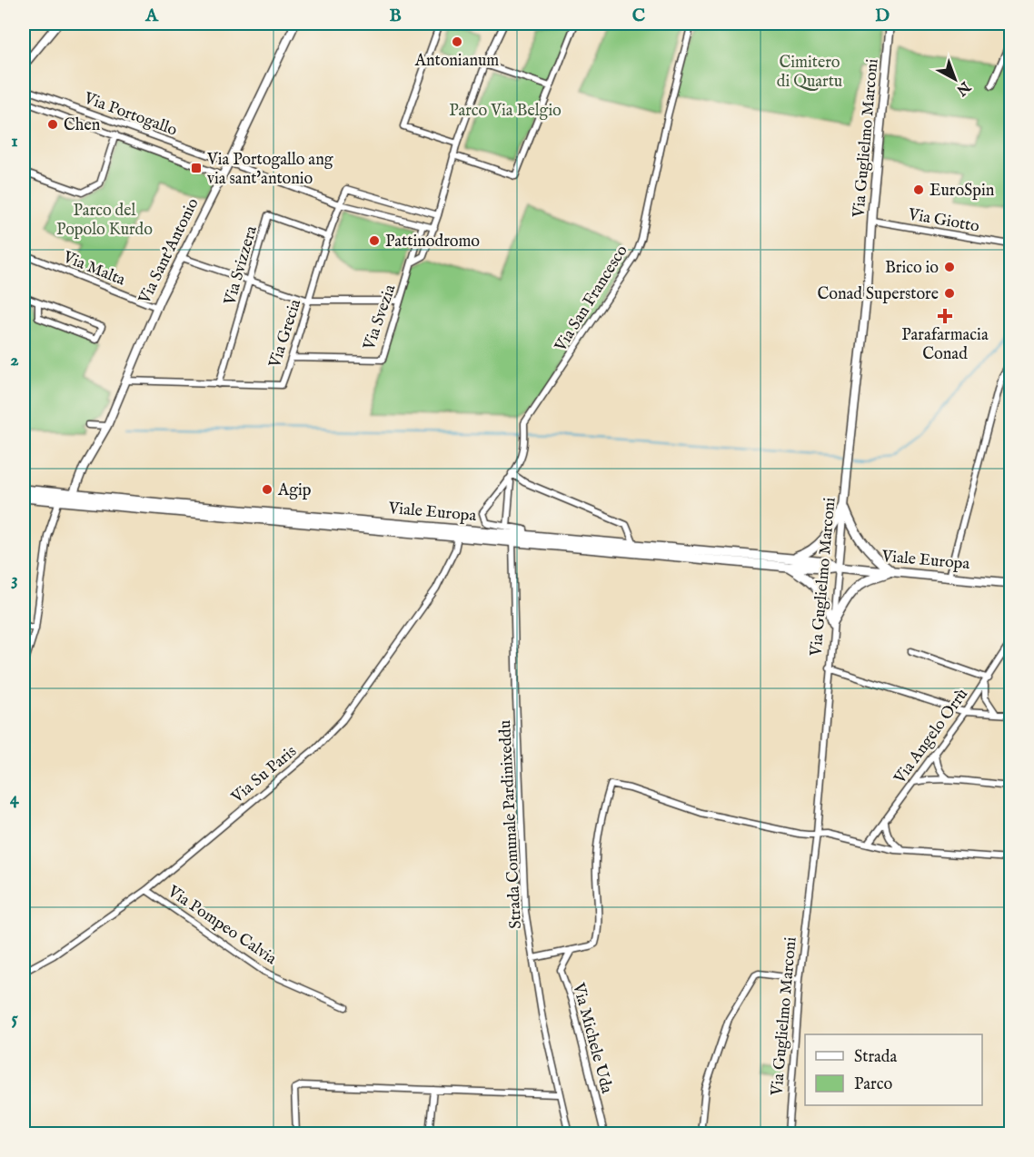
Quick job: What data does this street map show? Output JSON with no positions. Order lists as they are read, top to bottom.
{
  "streets": {
    "main road": ["Viale Europa"],
    "street": [
      "Via Portogallo",
      "Via Guglielmo Marconi",
      "Via Giotto",
      "Via Sant'Antonio",
      "Via Svizzera",
      "Via Malta",
      "Via San Francesco",
      "Via Svezia",
      "Via Grecia",
      "Via Angelo Orrù",
      "Via Su Paris",
      "Strada Comunale Pardinixeddu",
      "Via Pompeo Calvia",
      "Via Michele Uda"
    ]
  },
  "crossings": [
    ["Via Portogallo", "Via Sant'Antonio"],
    ["Via Portogallo", "Via Svezia"],
    ["Via Portogallo", "Via Grecia"],
    ["Via Guglielmo Marconi", "Via Giotto"],
    ["Via Guglielmo Marconi", "Viale Europa"],
    ["Via Sant'Antonio", "Via Malta"],
    ["Via Sant'Antonio", "Via Grecia"],
    ["Via Sant'Antonio", "Viale Europa"],
    ["Via Svizzera", "Via Grecia"],
    ["Via San Francesco", "Viale Europa"],
    ["Via Svezia", "Via Grecia"],
    ["Viale Europa", "Via Su Paris"],
    ["Viale Europa", "Strada Comunale Pardinixeddu"],
    ["Via Su Paris", "Via Pompeo Calvia"]
  ],
  "parks": ["Cimitero di Quartu", "Parco Via Belgio", "Parco del Popolo Kurdo"],
  "places": {
    "other": [
      "Antonianum",
      "Chen",
      "EuroSpin",
      "Pattinodromo",
      "Brico io",
      "Conad Superstore",
      "Agip"
    ],
    "transit": ["Via Portogallo ang via sant'antonio"],
    "health": ["Parafarmacia Conad"]
  },
  "legend": ["Strada", "Parco"],
  "north": "bottom right",
  "grid": {
    "columns": [
      "A",
      "B",
      "C",
      "D"
    ],
    "rows": [
      "1",
      "2",
      "3",
      "4",
      "5"
    ]
  }
}
